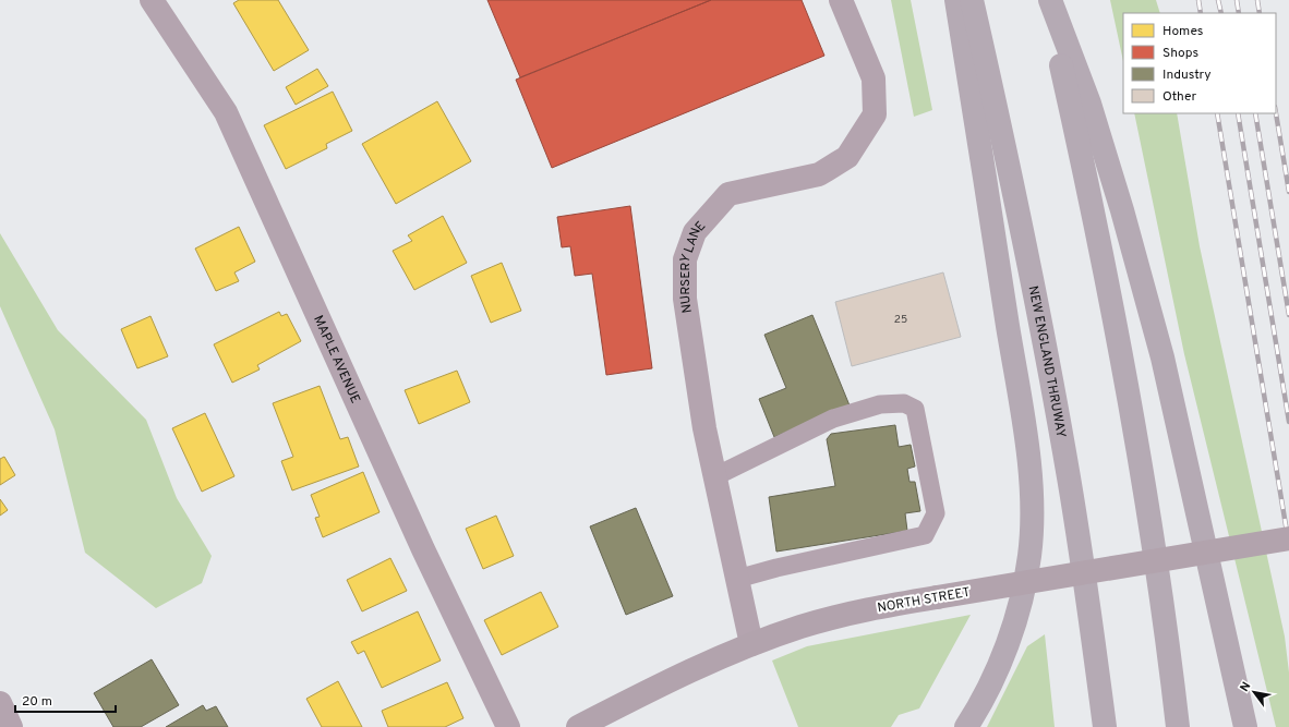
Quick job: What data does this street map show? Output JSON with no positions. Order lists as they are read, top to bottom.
{
  "streets": {
    "highway": ["NEW ENGLAND THRUWAY"],
    "street": ["NURSERY LANE", "MAPLE AVENUE", "NORTH STREET"]
  },
  "crossings": [
    ["NURSERY LANE", "NORTH STREET"]
  ],
  "house_numbers": ["25"],
  "legend": [
    "Homes",
    "Shops",
    "Industry",
    "Other"
  ],
  "scale_bar": "20 m",
  "north": "top left"
}
